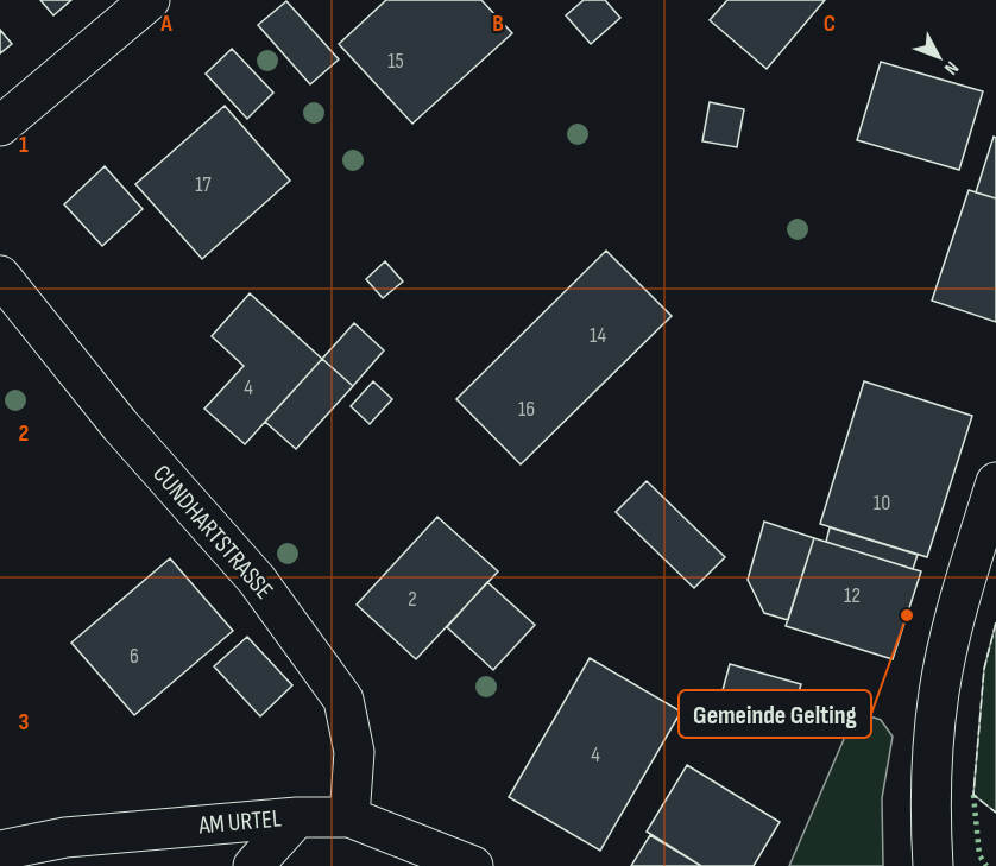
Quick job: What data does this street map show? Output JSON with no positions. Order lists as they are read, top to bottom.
{
  "streets": {
    "street": ["CUNDHARTSTRASSE", "AM URTEL"]
  },
  "crossings": [
    ["CUNDHARTSTRASSE", "AM URTEL"]
  ],
  "places": ["Gemeinde Gelting"],
  "house_numbers": [
    "15",
    "17",
    "14",
    "4",
    "16",
    "10",
    "12",
    "2",
    "6",
    "4"
  ],
  "north": "bottom right",
  "grid": {
    "columns": ["A", "B", "C"],
    "rows": ["1", "2", "3"]
  }
}
